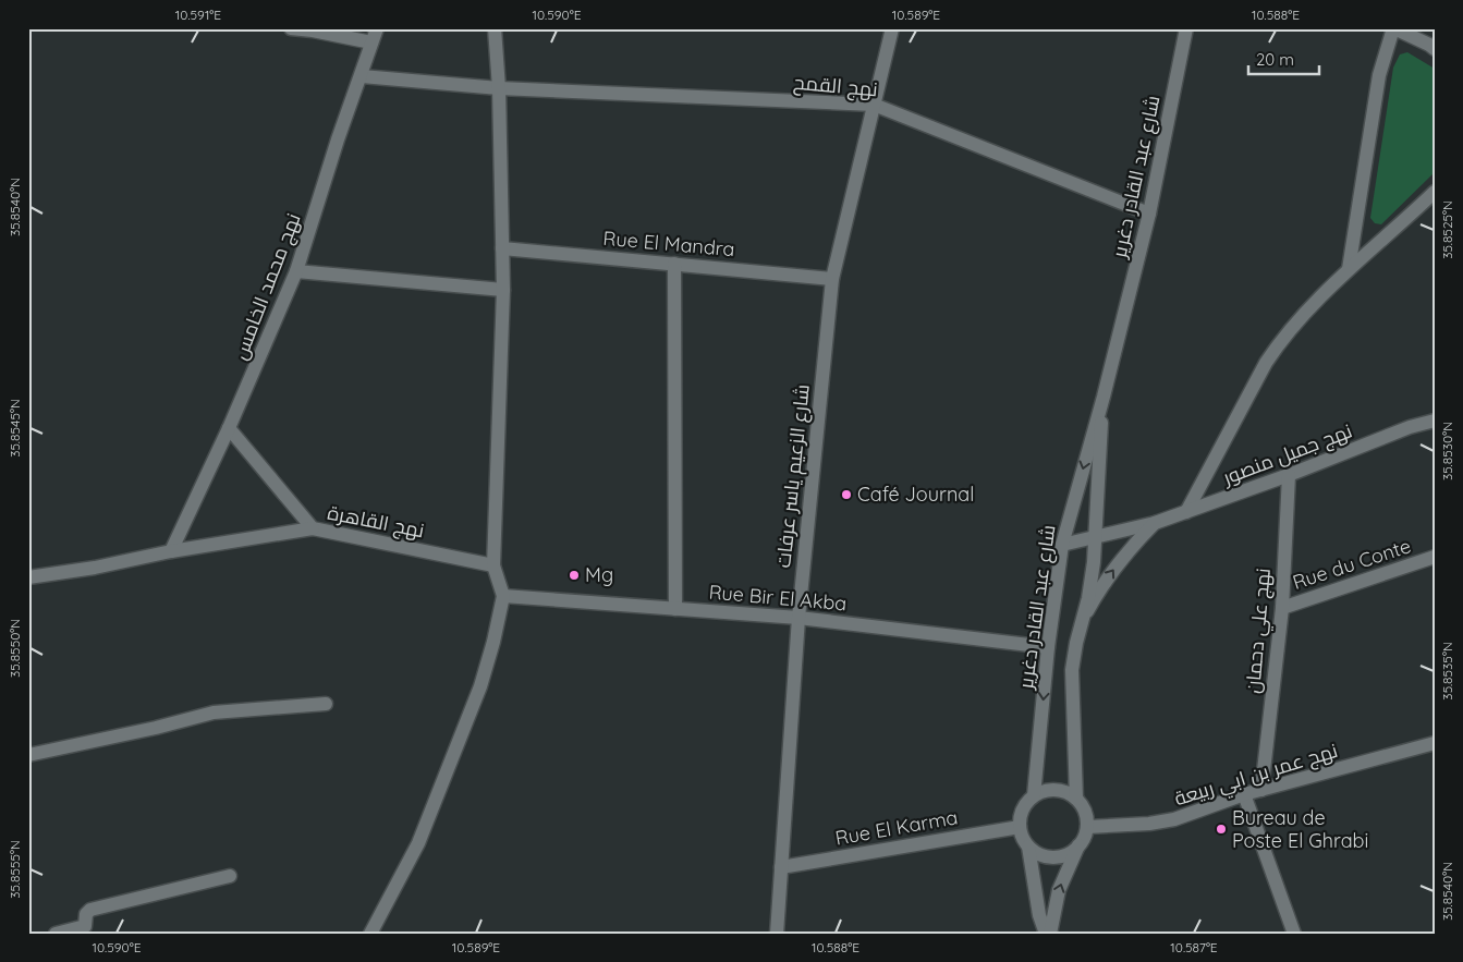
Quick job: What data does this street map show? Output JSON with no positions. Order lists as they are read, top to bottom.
{
  "streets": {
    "street": [
      "نهج القمح",
      "شارع عبد القادر دغرير",
      "Rue El Mandra",
      "نهج محمد الخامس",
      "نهج جميل منصور",
      "شارع الزعيم ياسر عرفات",
      "نهج القاهرة",
      "Rue du Conte",
      "Rue Bir El Akba",
      "نهج علي دحمان",
      "نهج عمر بن ابي ربيعة",
      "Rue El Karma"
    ]
  },
  "crossings": [
    ["نهج القمح", "شارع عبد القادر دغرير"],
    ["نهج القمح", "نهج محمد الخامس"],
    ["نهج القمح", "شارع الزعيم ياسر عرفات"],
    ["شارع عبد القادر دغرير", "نهج جميل منصور"],
    ["شارع عبد القادر دغرير", "Rue Bir El Akba"],
    ["شارع عبد القادر دغرير", "نهج عمر بن ابي ربيعة"],
    ["شارع عبد القادر دغرير", "Rue El Karma"],
    ["Rue El Mandra", "شارع الزعيم ياسر عرفات"],
    ["نهج محمد الخامس", "نهج القاهرة"],
    ["نهج جميل منصور", "نهج علي دحمان"],
    ["شارع الزعيم ياسر عرفات", "Rue Bir El Akba"],
    ["شارع الزعيم ياسر عرفات", "Rue El Karma"],
    ["Rue du Conte", "نهج علي دحمان"],
    ["نهج علي دحمان", "نهج عمر بن ابي ربيعة"],
    ["نهج عمر بن ابي ربيعة", "Rue El Karma"]
  ],
  "places": ["Café Journal", "Mg", "Bureau de Poste El Ghrabi"],
  "scale_bar": "20 m",
  "coordinates": [
    "10.591°E",
    "10.590°E",
    "10.589°E",
    "10.588°E",
    "35.8540°N",
    "35.8525°N",
    "35.8545°N",
    "35.8530°N",
    "35.8550°N",
    "35.8535°N",
    "35.8555°N",
    "10.587°E"
  ]
}
